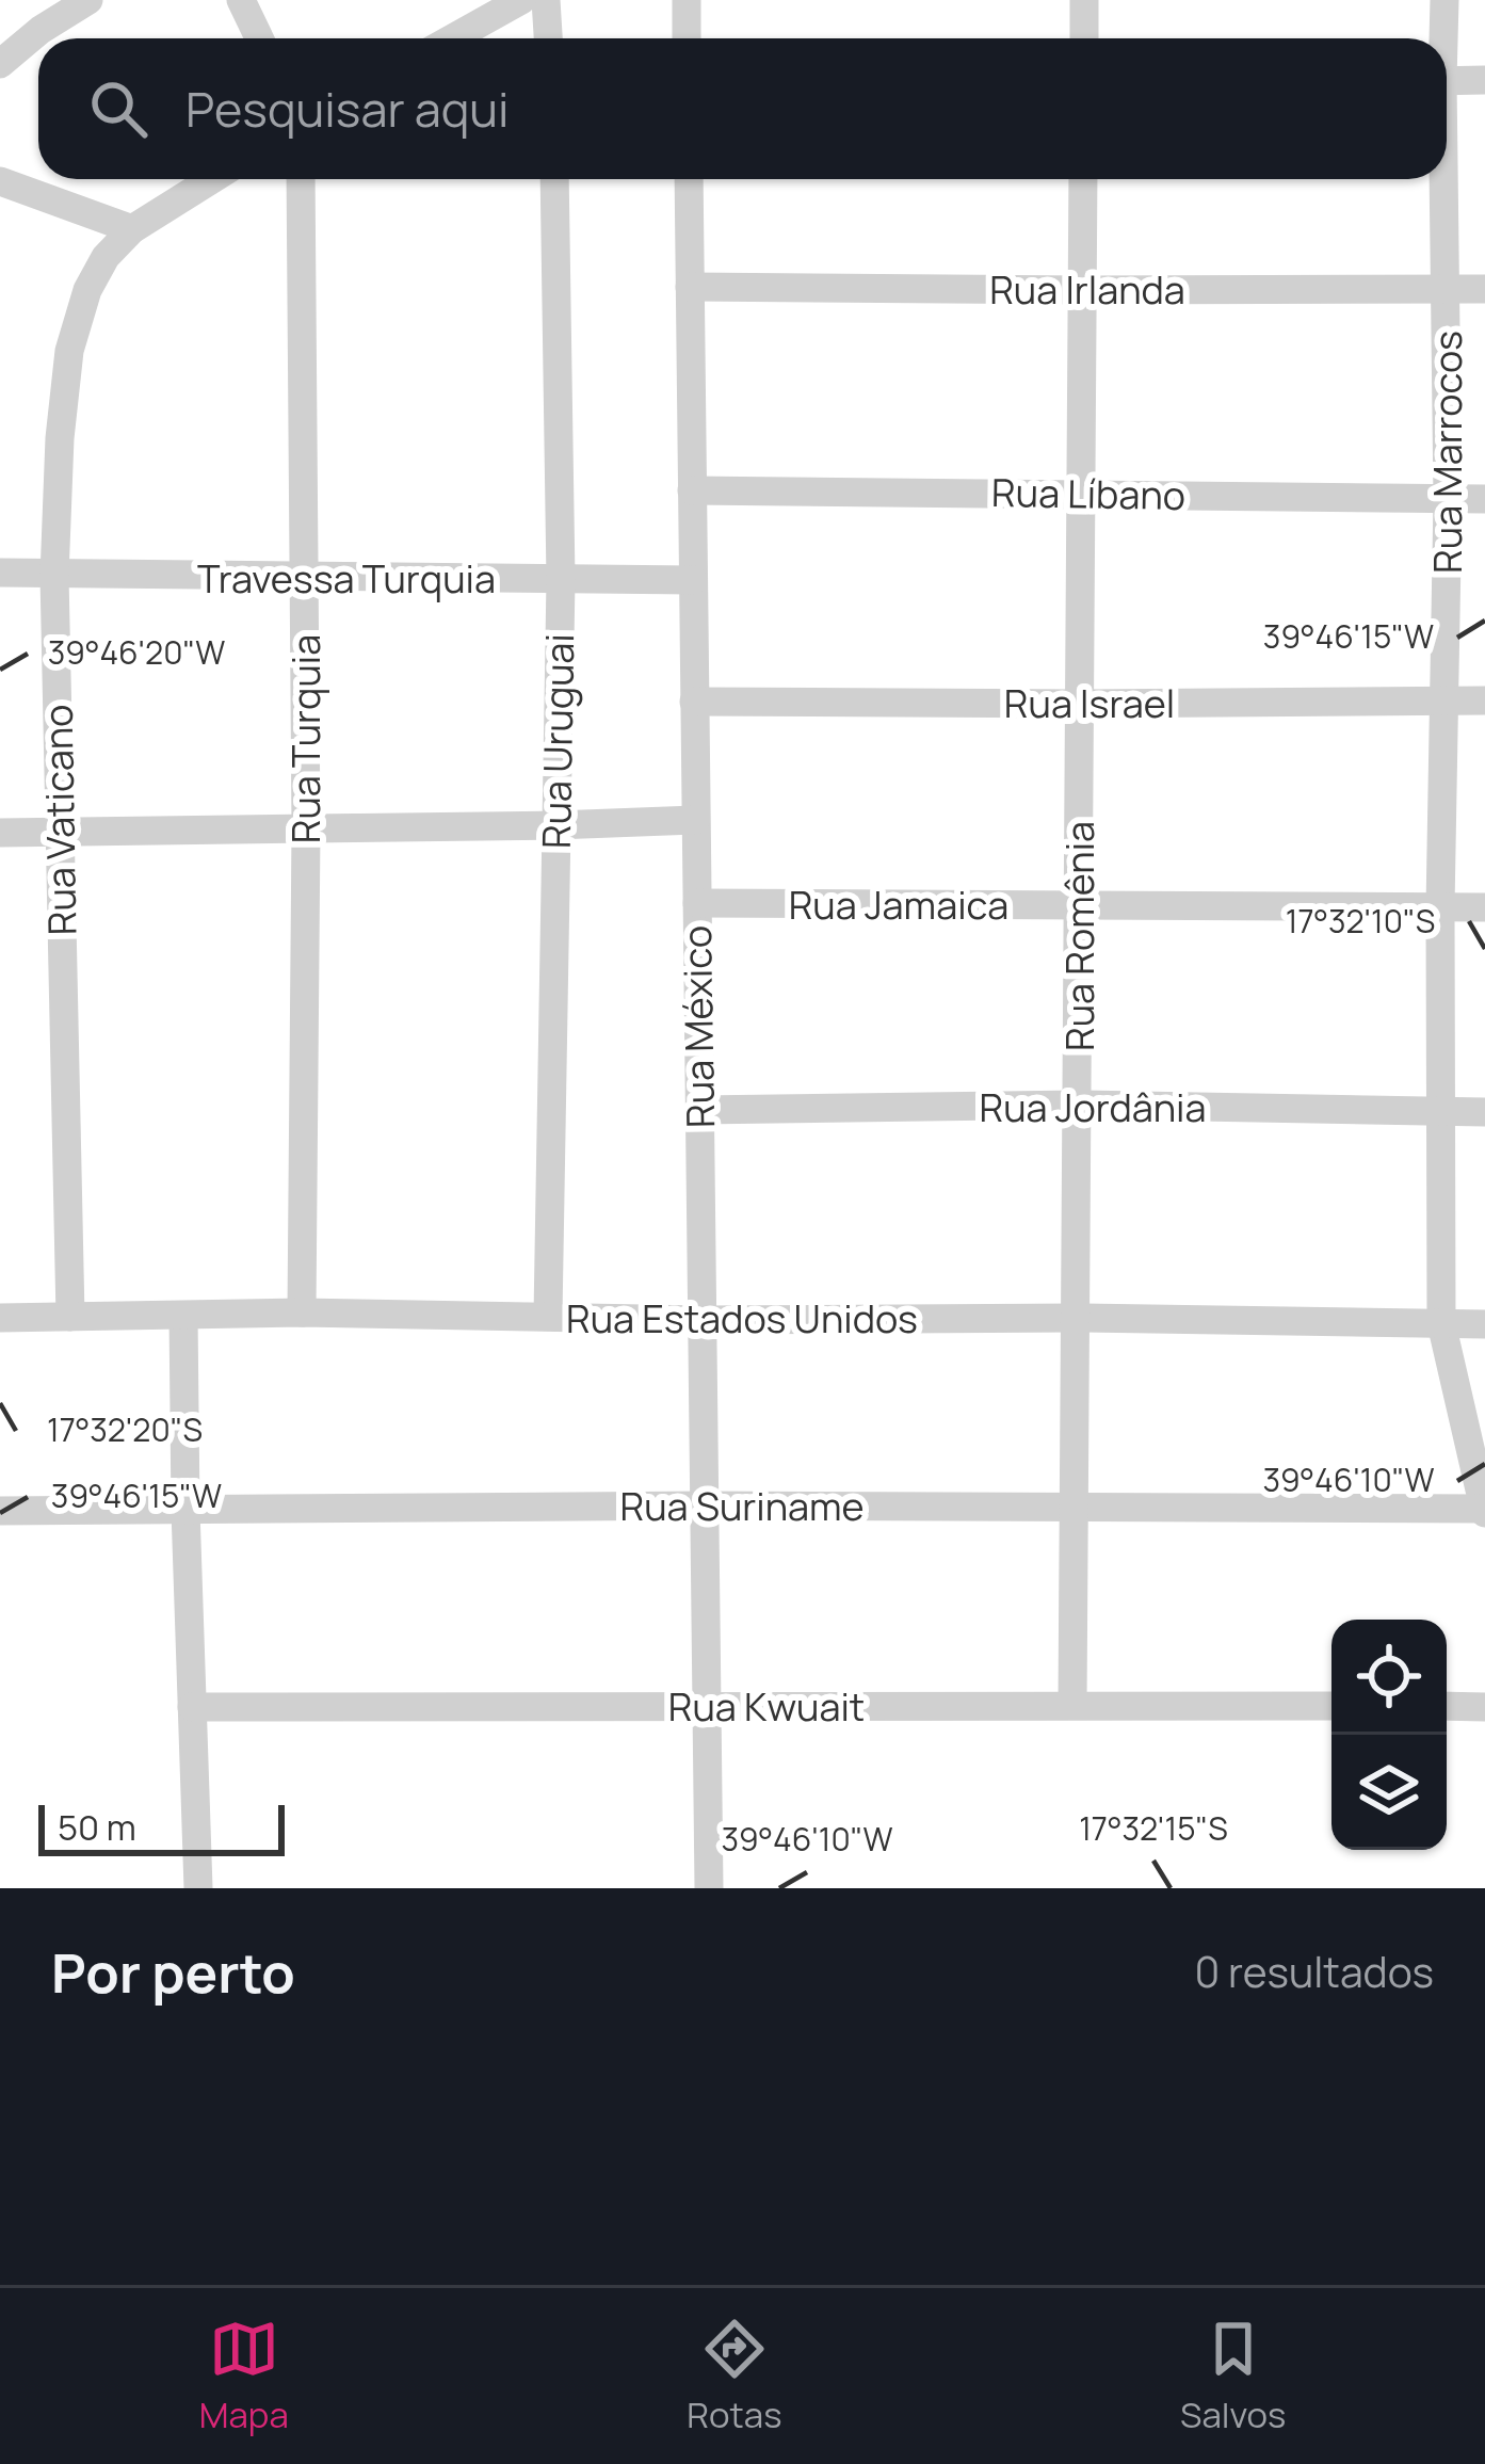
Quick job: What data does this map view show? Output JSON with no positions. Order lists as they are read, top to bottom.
{
  "streets": {
    "street": [
      "Rua Irlanda",
      "Rua Marrocos",
      "Rua Líbano",
      "Travessa Turquia",
      "Rua Israel",
      "Rua Turquia",
      "Rua Uruguai",
      "Rua Vaticano",
      "Rua Jamaica",
      "Rua Romênia",
      "Rua México",
      "Rua Jordânia",
      "Rua Estados Unidos",
      "Rua Suriname",
      "Rua Kwuait"
    ]
  },
  "crossings": [
    ["Rua Irlanda", "Rua Marrocos"],
    ["Rua Irlanda", "Rua Romênia"],
    ["Rua Irlanda", "Rua México"],
    ["Rua Marrocos", "Rua Líbano"],
    ["Rua Marrocos", "Rua Israel"],
    ["Rua Marrocos", "Rua Jamaica"],
    ["Rua Marrocos", "Rua Jordânia"],
    ["Rua Marrocos", "Rua Estados Unidos"],
    ["Rua Marrocos", "Rua Suriname"],
    ["Rua Líbano", "Rua Romênia"],
    ["Rua Líbano", "Rua México"],
    ["Travessa Turquia", "Rua Turquia"],
    ["Travessa Turquia", "Rua Uruguai"],
    ["Travessa Turquia", "Rua Vaticano"],
    ["Travessa Turquia", "Rua México"],
    ["Rua Israel", "Rua Romênia"],
    ["Rua Israel", "Rua México"],
    ["Rua Turquia", "Rua Estados Unidos"],
    ["Rua Uruguai", "Rua Estados Unidos"],
    ["Rua Vaticano", "Rua Estados Unidos"],
    ["Rua Jamaica", "Rua Romênia"],
    ["Rua Jamaica", "Rua México"],
    ["Rua Romênia", "Rua Jordânia"],
    ["Rua Romênia", "Rua Estados Unidos"],
    ["Rua Romênia", "Rua Suriname"],
    ["Rua Romênia", "Rua Kwuait"],
    ["Rua México", "Rua Jordânia"],
    ["Rua México", "Rua Estados Unidos"],
    ["Rua México", "Rua Suriname"],
    ["Rua México", "Rua Kwuait"]
  ],
  "scale_bar": "50 m",
  "page": {
    "search": "Pesquisar aqui",
    "scale": "50 m",
    "heading": ["Por perto", "0 resultados"],
    "nav": ["Mapa", "Rotas", "Salvos"]
  },
  "coordinates": [
    "39°46'15\"W",
    "39°46'20\"W",
    "17°32'10\"S",
    "17°32'20\"S",
    "39°46'10\"W",
    "17°32'15\"S"
  ]
}
